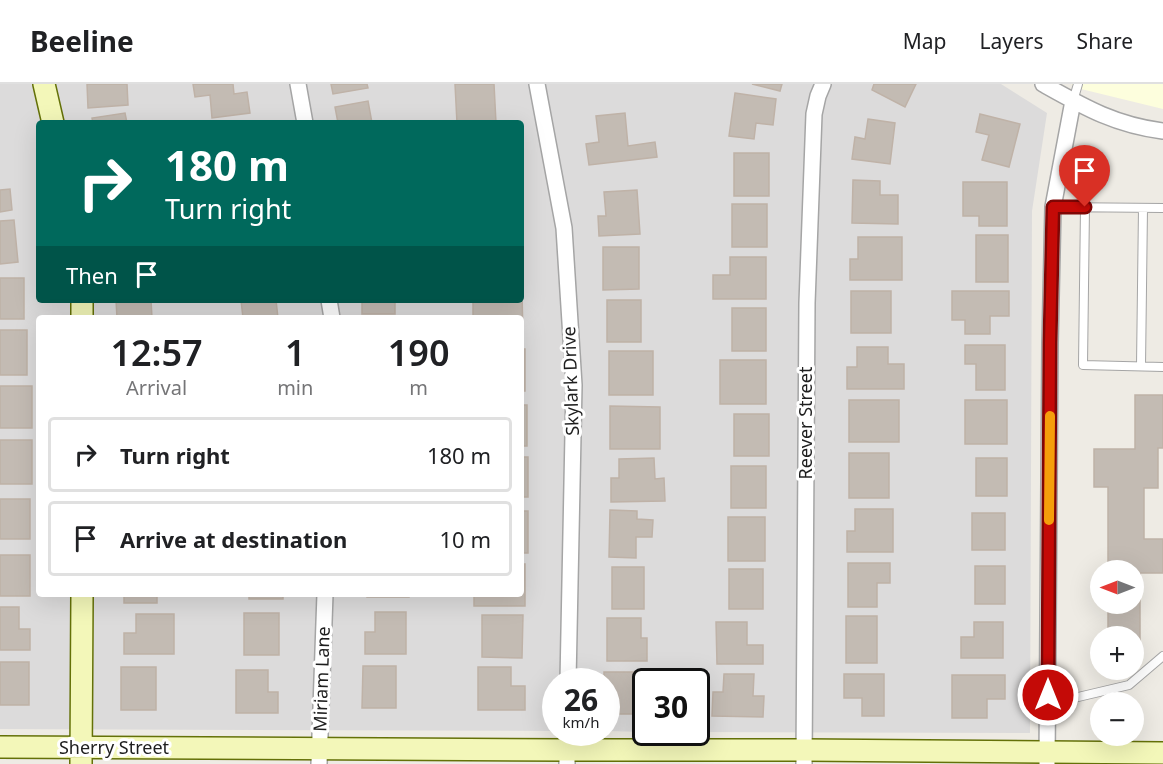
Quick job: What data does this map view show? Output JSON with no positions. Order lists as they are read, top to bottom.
{
  "streets": {
    "street": [
      "Skylark Drive",
      "Reever Street",
      "Miriam Lane",
      "Sherry Street"
    ]
  },
  "crossings": [
    ["Reever Street", "Sherry Street"],
    ["Miriam Lane", "Sherry Street"]
  ],
  "north": "left",
  "page": {
    "header": "Beeline",
    "nav": ["Map", "Layers", "Share"],
    "turn": ["180 m", "Turn right"],
    "then": "Then",
    "eta": [
      "12:57",
      "Arrival",
      "1",
      "min",
      "190",
      "m"
    ],
    "list": [
      {
        "name": "Turn right",
        "value": "180 m"
      },
      {
        "name": "Arrive at destination",
        "value": "10 m"
      }
    ],
    "map_buttons": ["+", "−"],
    "speed": "26 km/h",
    "limit": "30"
  }
}
